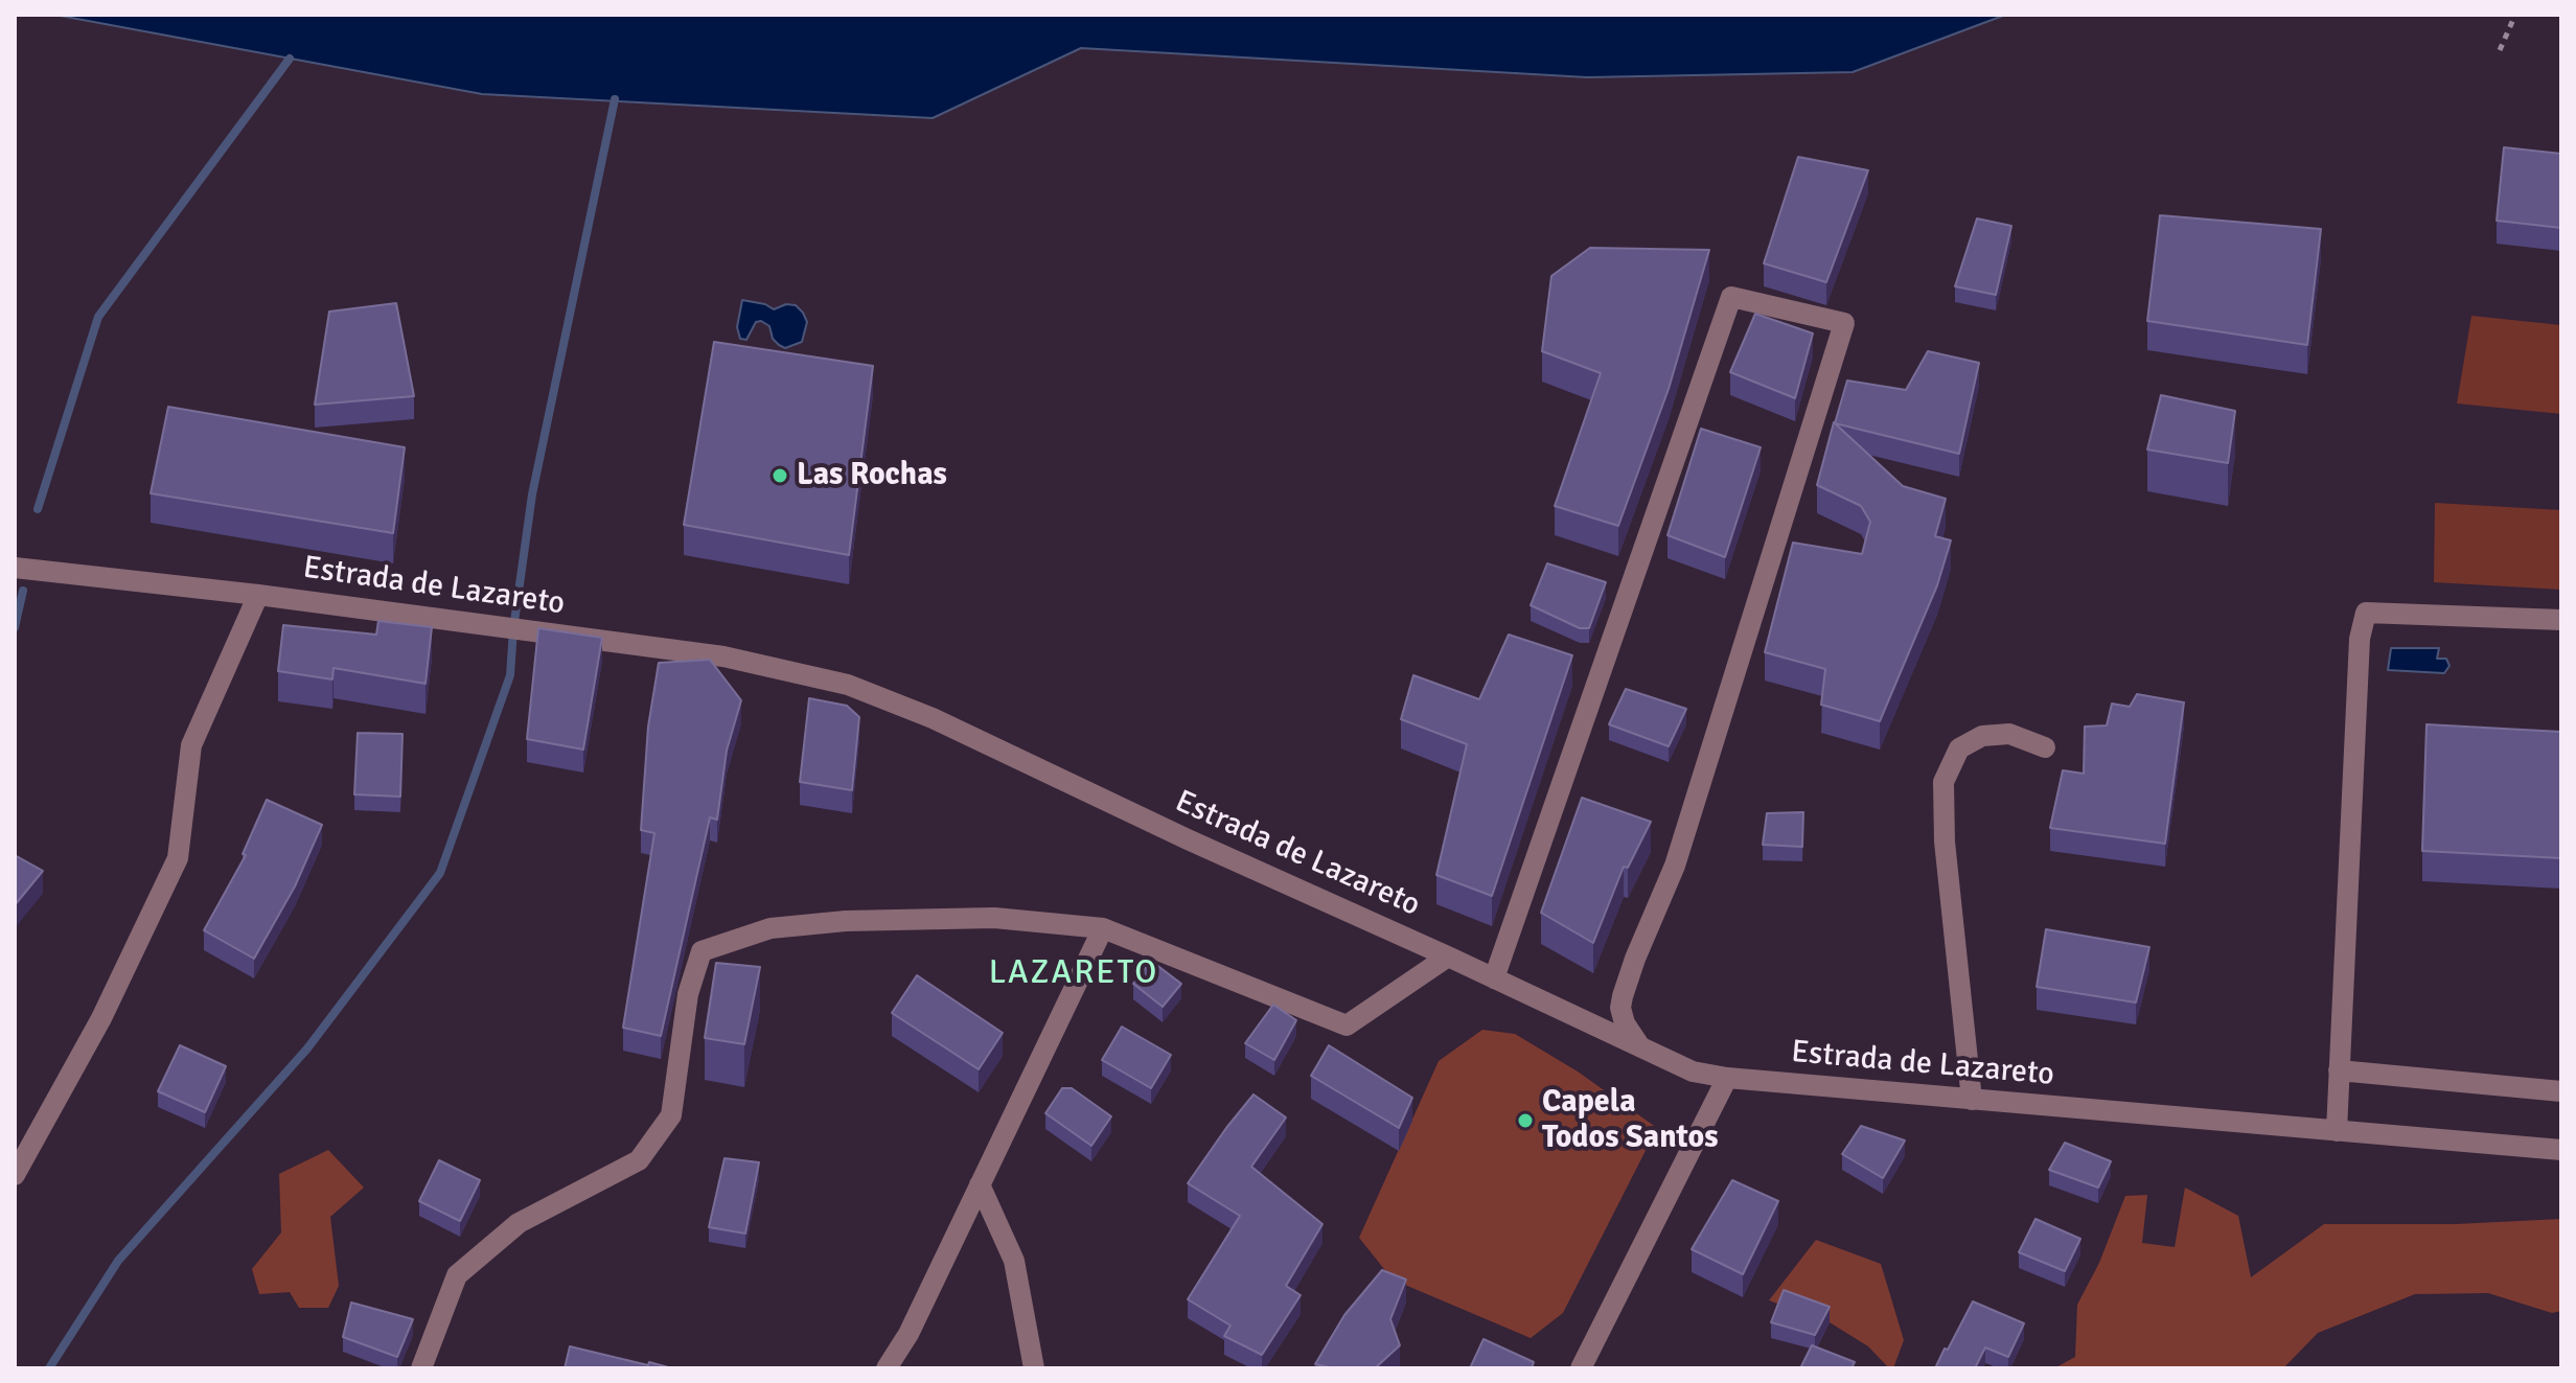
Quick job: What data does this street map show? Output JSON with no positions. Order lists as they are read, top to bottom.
{
  "streets": {
    "street": ["Estrada de Lazareto"]
  },
  "districts": ["LAZARETO"],
  "places": ["Las Rochas", "Capela Todos Santos"]
}
